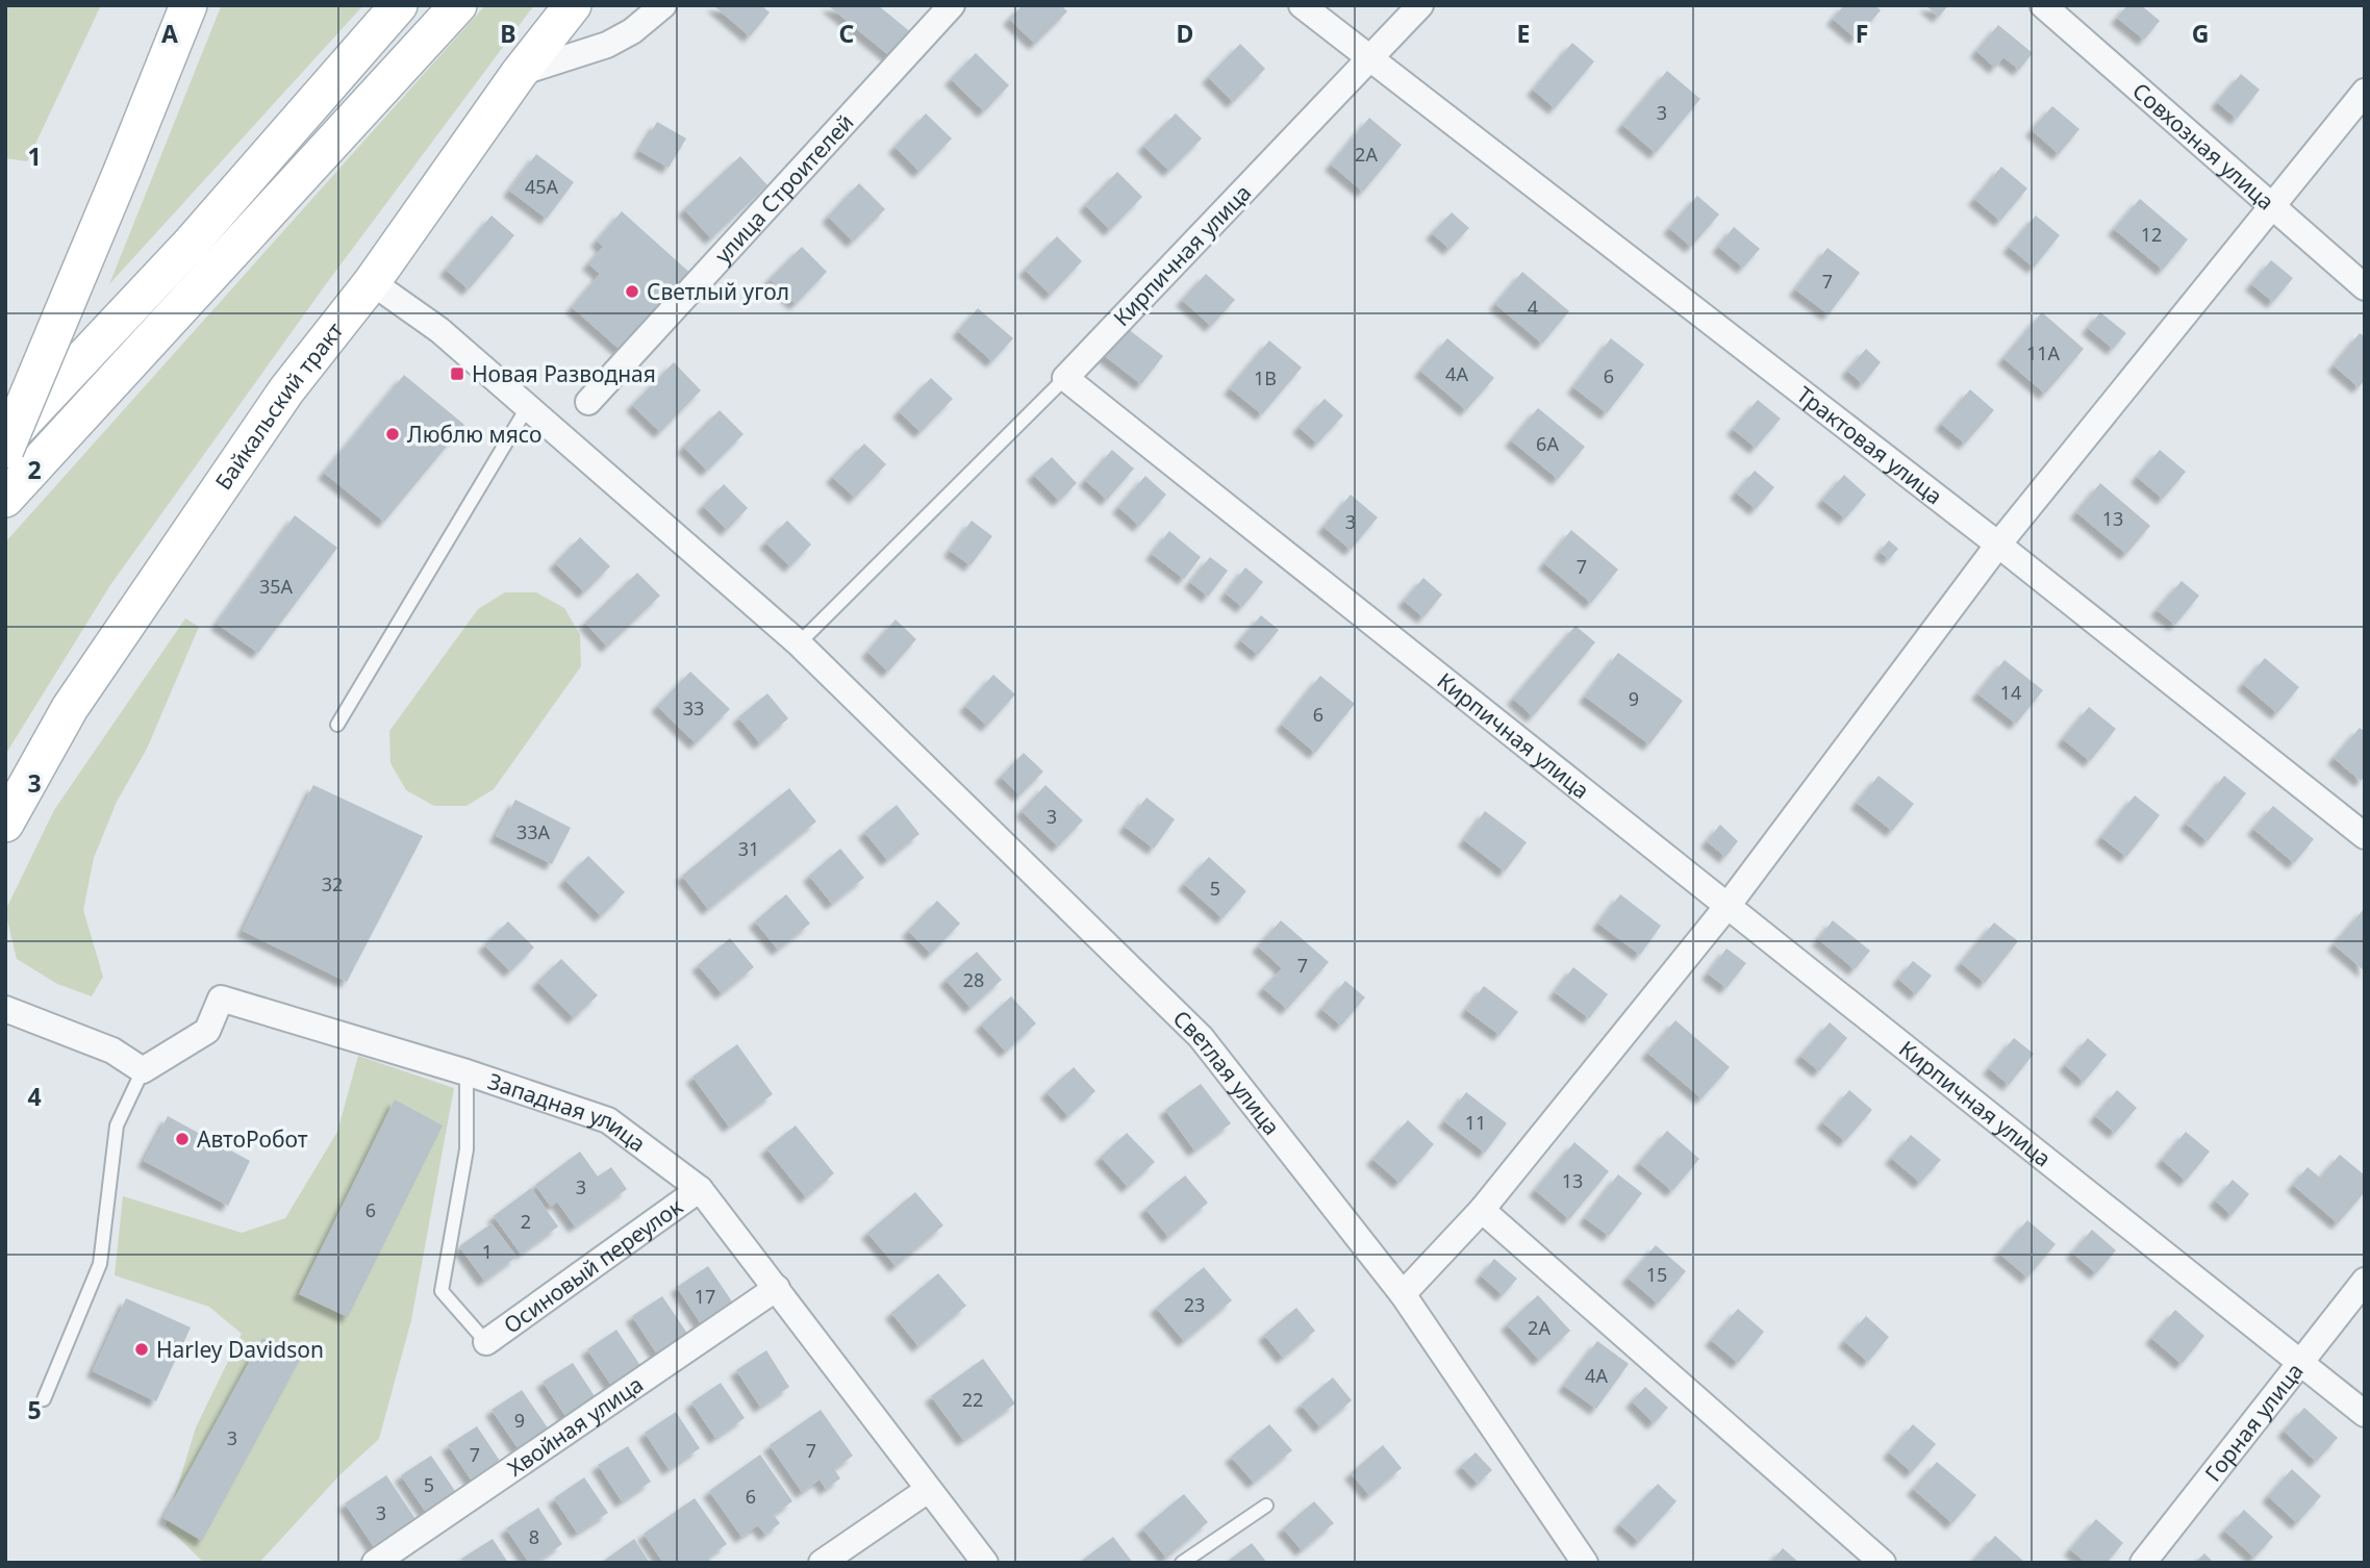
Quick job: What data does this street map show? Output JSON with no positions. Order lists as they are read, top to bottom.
{
  "streets": {
    "main road": ["Байкальский тракт"],
    "street": [
      "Совхозная улица",
      "улица Строителей",
      "Кирпичная улица",
      "Трактовая улица",
      "Светлая улица",
      "Западная улица",
      "Осиновый переулок",
      "Горная улица",
      "Хвойная улица"
    ]
  },
  "crossings": [
    ["Кирпичная улица", "Трактовая улица"],
    ["Кирпичная улица", "Горная улица"],
    ["Байкальский тракт", "Светлая улица"],
    ["Западная улица", "Осиновый переулок"],
    ["Западная улица", "Хвойная улица"]
  ],
  "places": {
    "other": [
      "Светлый угол",
      "Люблю мясо",
      "АвтоРобот",
      "Harley Davidson"
    ],
    "transit": ["Новая Разводная"]
  },
  "house_numbers": [
    "3",
    "2А",
    "45А",
    "12",
    "7",
    "4",
    "11А",
    "4А",
    "6",
    "1В",
    "6А",
    "13",
    "3",
    "7",
    "35А",
    "14",
    "9",
    "33",
    "6",
    "3",
    "33А",
    "31",
    "32",
    "5",
    "7",
    "28",
    "11",
    "13",
    "3",
    "6",
    "2",
    "1",
    "15",
    "17",
    "23",
    "2А",
    "4А",
    "22",
    "9",
    "3",
    "7",
    "7",
    "5",
    "6",
    "3",
    "8"
  ],
  "grid": {
    "columns": [
      "A",
      "B",
      "C",
      "D",
      "E",
      "F",
      "G"
    ],
    "rows": [
      "1",
      "2",
      "3",
      "4",
      "5"
    ]
  }
}
